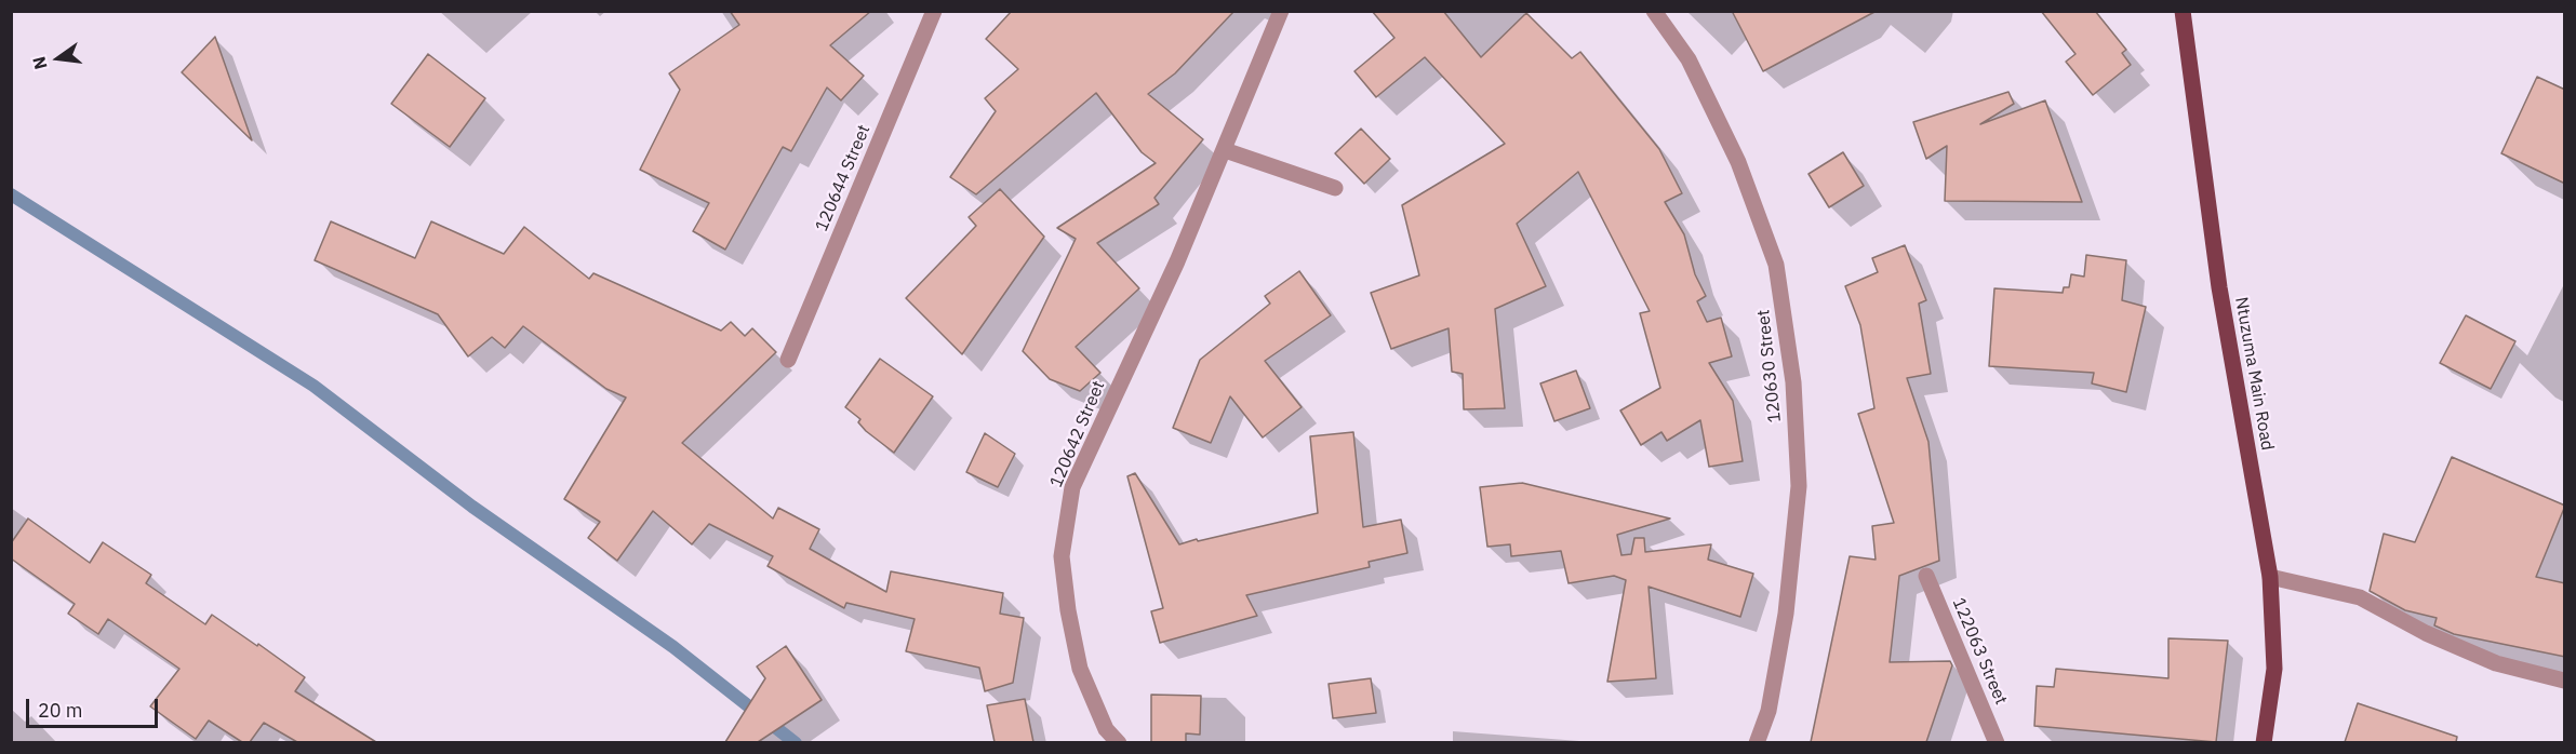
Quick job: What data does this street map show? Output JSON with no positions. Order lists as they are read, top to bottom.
{
  "streets": {
    "main road": ["Ntuzuma Main Road"],
    "street": [
      "120644 Street",
      "120630 Street",
      "120642 Street",
      "122063 Street"
    ]
  },
  "scale_bar": "20 m",
  "north": "left"
}
